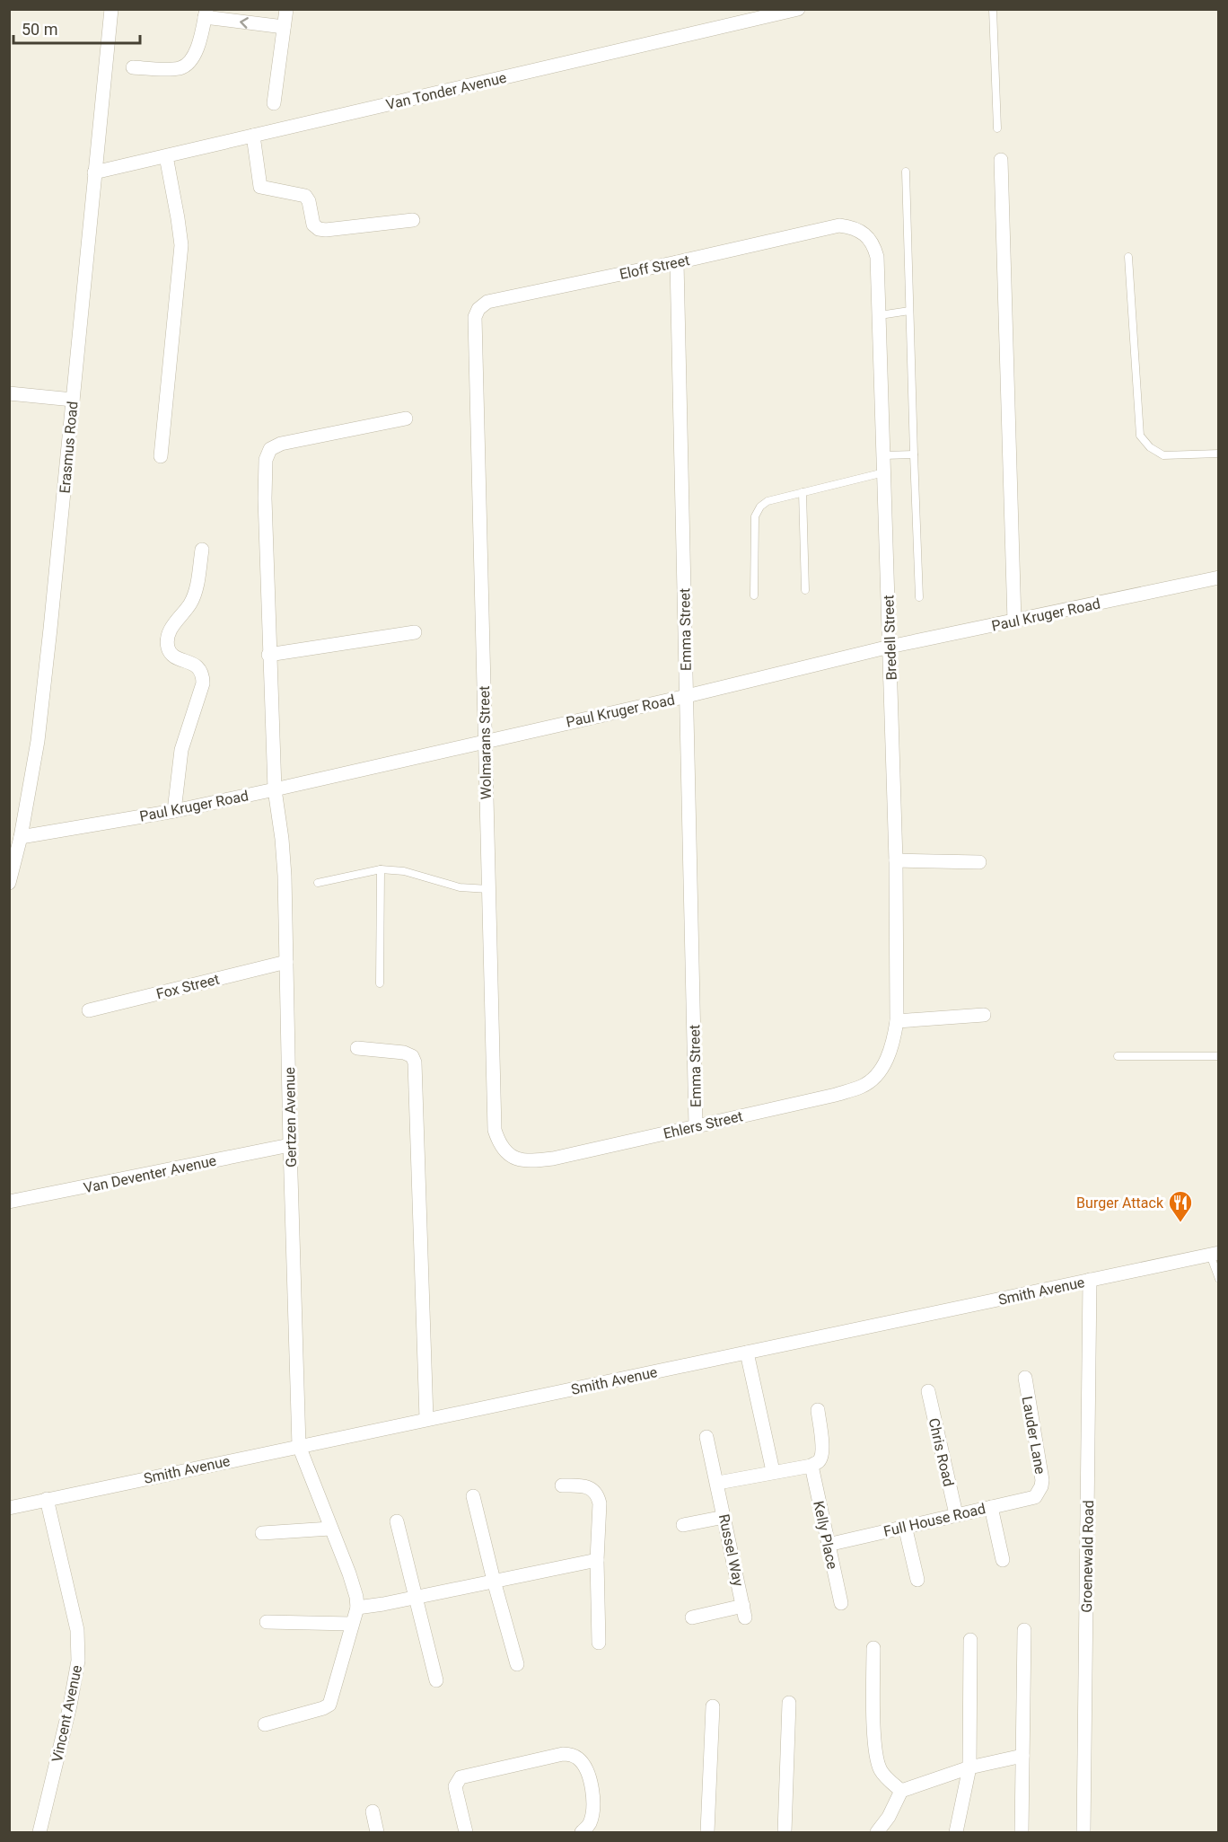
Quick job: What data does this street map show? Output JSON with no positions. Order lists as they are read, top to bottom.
{
  "streets": {
    "street": [
      "Van Tonder Avenue",
      "Eloff Street",
      "Erasmus Road",
      "Paul Kruger Road",
      "Emma Street",
      "Bredell Street",
      "Wolmarans Street",
      "Fox Street",
      "Gertzen Avenue",
      "Ehlers Street",
      "Van Deventer Avenue",
      "Smith Avenue",
      "Lauder Lane",
      "Chris Road",
      "Full House Road",
      "Kelly Place",
      "Russel Way",
      "Groenewald Road",
      "Vincent Avenue"
    ]
  },
  "crossings": [
    ["Van Tonder Avenue", "Erasmus Road"],
    ["Eloff Street", "Emma Street"],
    ["Eloff Street", "Bredell Street"],
    ["Eloff Street", "Wolmarans Street"],
    ["Erasmus Road", "Paul Kruger Road"],
    ["Paul Kruger Road", "Emma Street"],
    ["Paul Kruger Road", "Bredell Street"],
    ["Paul Kruger Road", "Wolmarans Street"],
    ["Paul Kruger Road", "Gertzen Avenue"],
    ["Emma Street", "Ehlers Street"],
    ["Bredell Street", "Ehlers Street"],
    ["Wolmarans Street", "Ehlers Street"],
    ["Fox Street", "Gertzen Avenue"],
    ["Gertzen Avenue", "Van Deventer Avenue"],
    ["Gertzen Avenue", "Smith Avenue"],
    ["Smith Avenue", "Groenewald Road"],
    ["Smith Avenue", "Vincent Avenue"],
    ["Lauder Lane", "Full House Road"],
    ["Chris Road", "Full House Road"],
    ["Full House Road", "Kelly Place"]
  ],
  "places": {
    "restaurant": ["Burger Attack"]
  },
  "scale_bar": "50 m"
}
